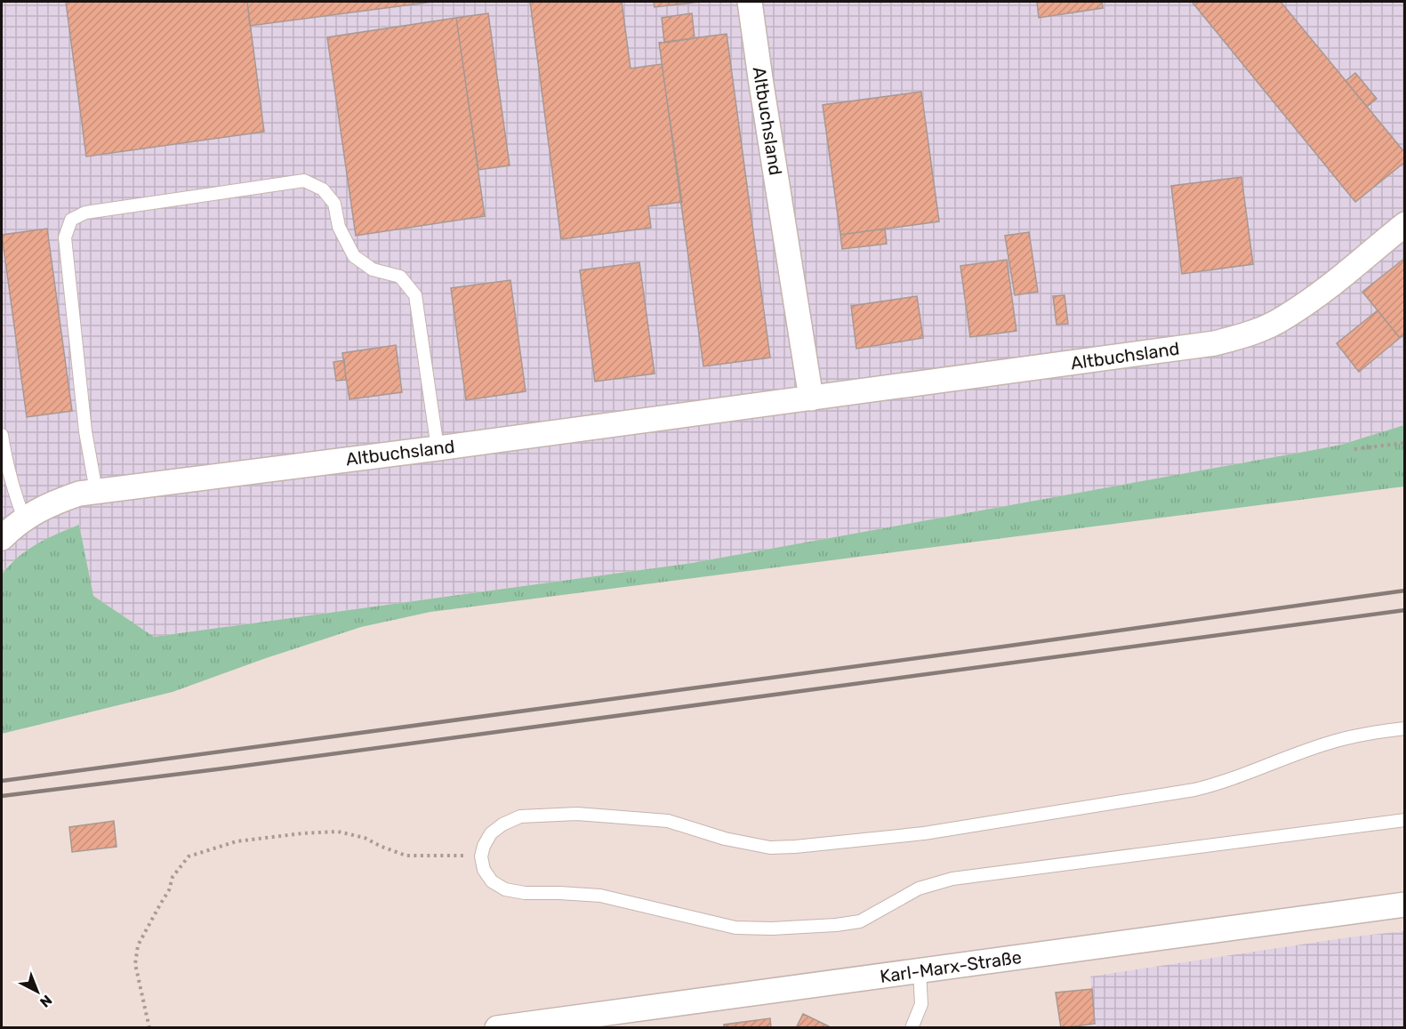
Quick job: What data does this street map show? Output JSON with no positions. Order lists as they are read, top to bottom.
{
  "streets": {
    "street": ["Altbuchsland", "Karl-Marx-Straße"]
  },
  "north": "bottom right"
}
